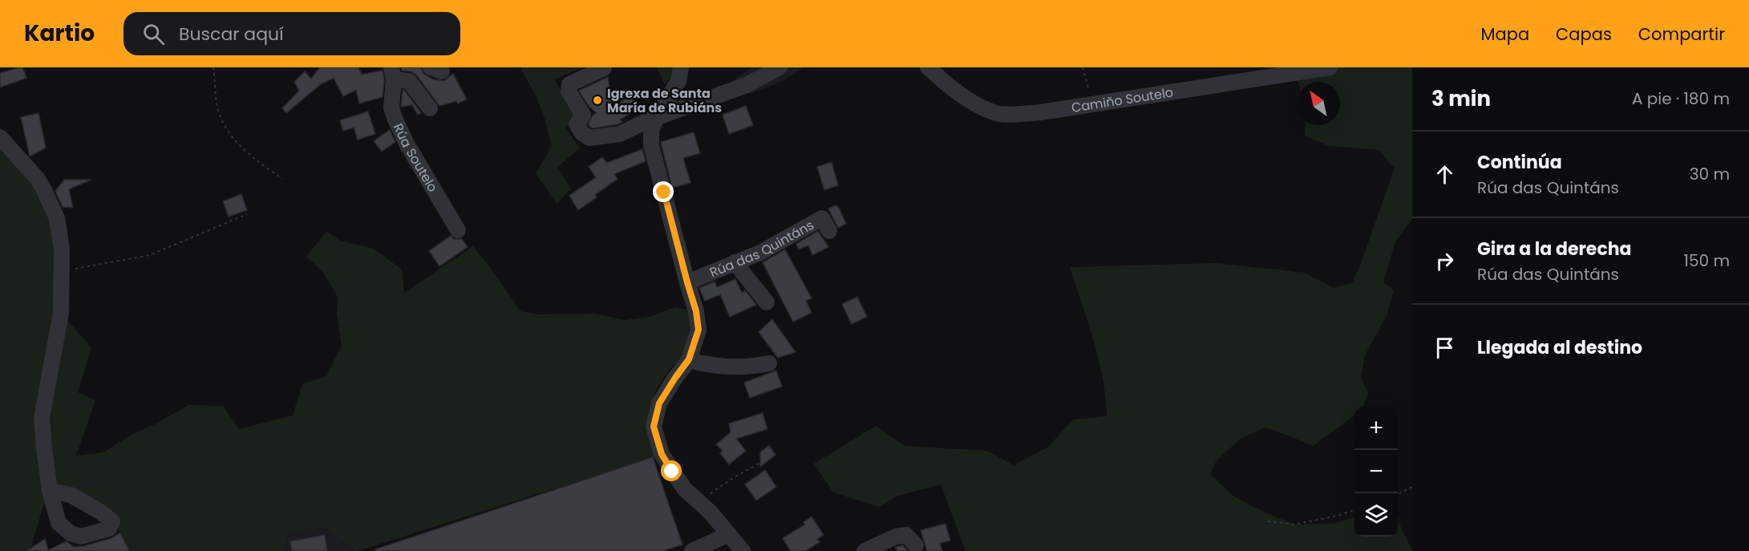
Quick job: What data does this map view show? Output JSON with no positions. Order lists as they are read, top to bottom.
{
  "streets": {
    "street": ["Camiño Soutelo", "Rúa Soutelo", "Rúa das Quintáns"]
  },
  "places": ["Igrexa de Santa María de Rubiáns"],
  "north": "top left",
  "page": {
    "header": "Kartio",
    "search": "Buscar aquí",
    "nav": ["Mapa", "Capas", "Compartir"],
    "heading": ["3 min", "A pie · 180 m"],
    "list": [
      ["Continúa", "Rúa das Quintáns", "30 m"],
      ["Gira a la derecha", "Rúa das Quintáns", "150 m"],
      "Llegada al destino"
    ],
    "map_buttons": ["+", "−"]
  }
}
